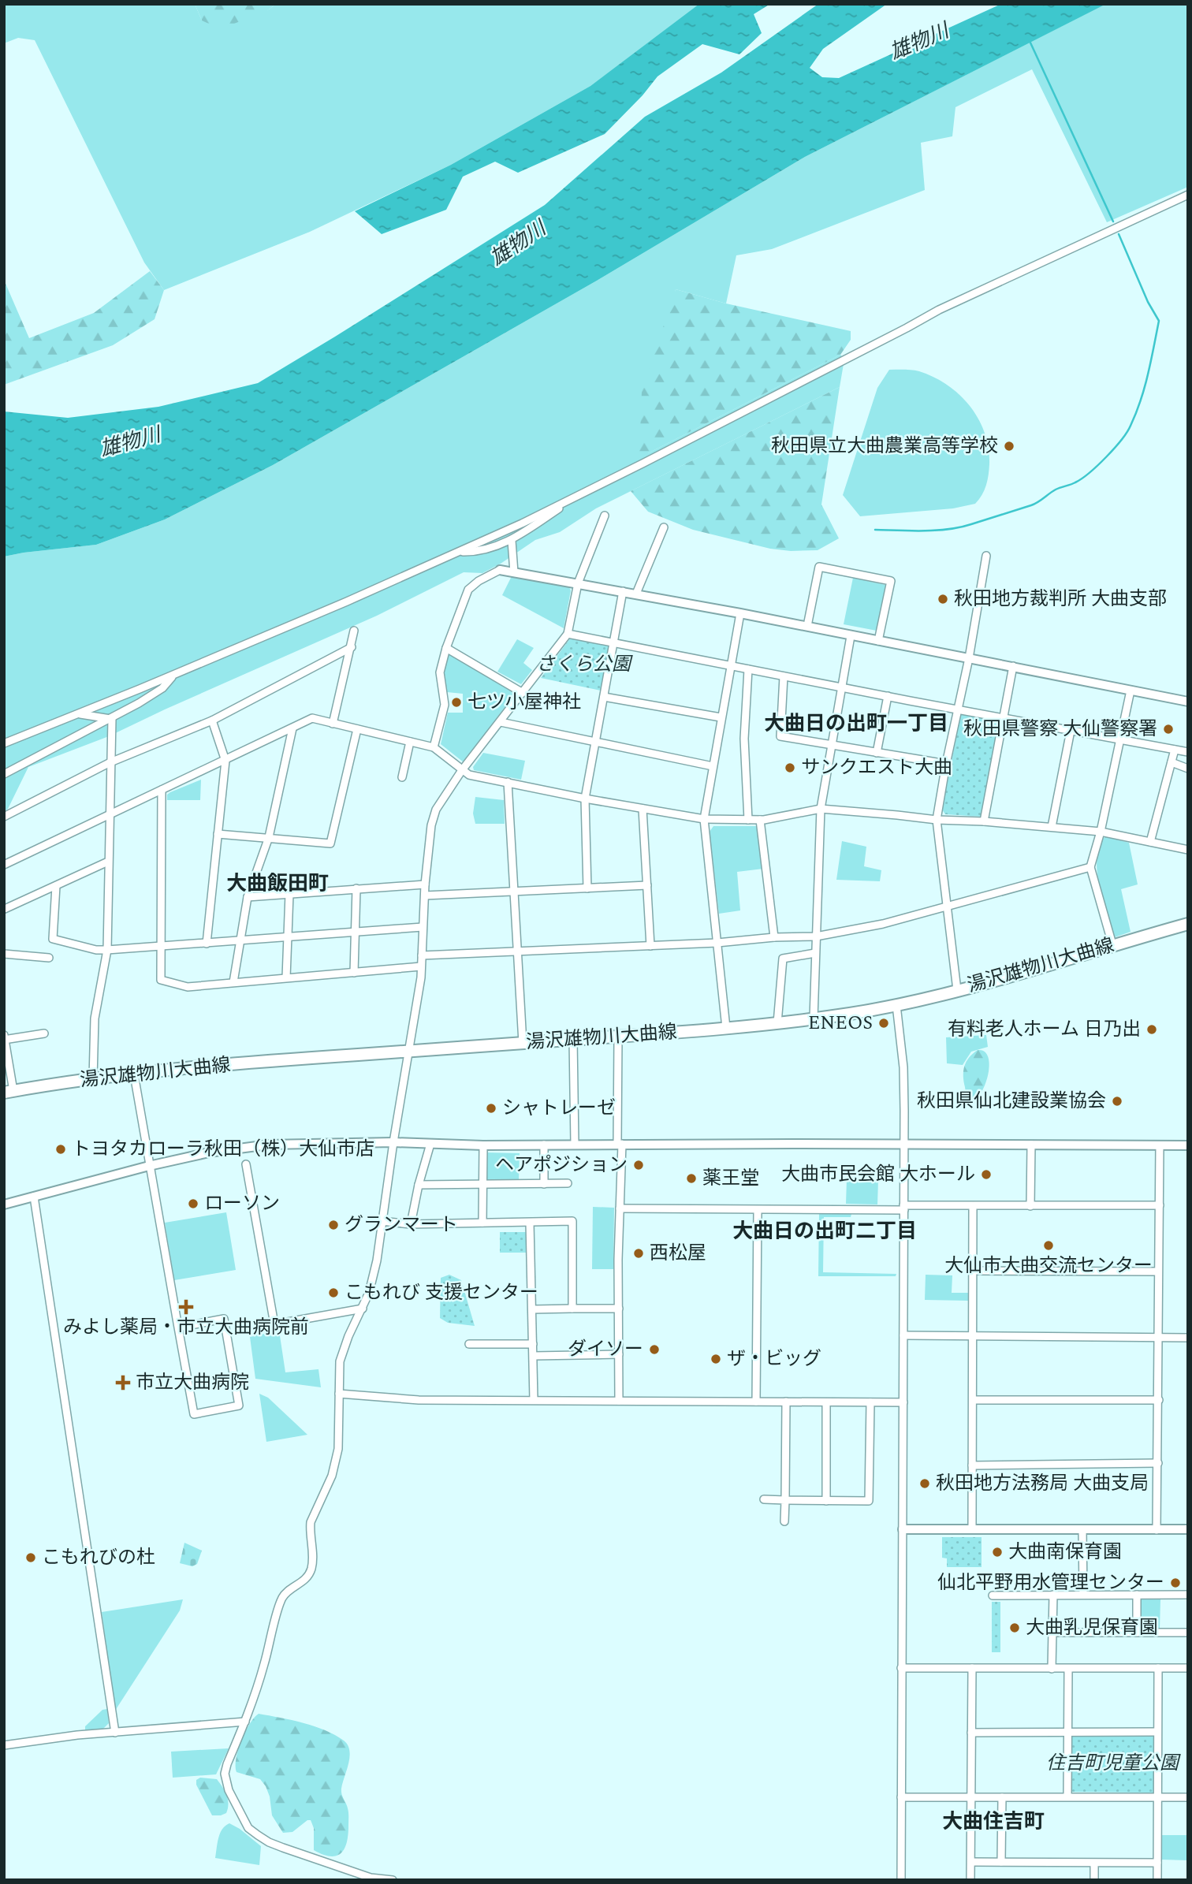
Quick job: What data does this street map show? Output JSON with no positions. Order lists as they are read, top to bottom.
{
  "streets": {
    "main road": ["湯沢雄物川大曲線"]
  },
  "districts": [
    "大曲日の出町一丁目",
    "大曲飯田町",
    "大曲日の出町二丁目",
    "大曲住吉町"
  ],
  "water": ["雄物川"],
  "parks": ["さくら公園", "住吉町児童公園"],
  "places": {
    "other": [
      "秋田県立大曲農業高等学校",
      "秋田地方裁判所 大曲支部",
      "七ツ小屋神社",
      "秋田県警察 大仙警察署",
      "サンクエスト大曲",
      "ENEOS",
      "有料老人ホーム 日乃出",
      "秋田県仙北建設業協会",
      "シャトレーゼ",
      "トヨタカローラ秋田（株）大仙市店",
      "ヘアポジション",
      "大曲市民会館 大ホール",
      "薬王堂",
      "ローソン",
      "グランマート",
      "大仙市大曲交流センター",
      "西松屋",
      "こもれび 支援センター",
      "ダイソー",
      "ザ・ビッグ",
      "秋田地方法務局 大曲支局",
      "大曲南保育園",
      "こもれびの杜",
      "仙北平野用水管理センター",
      "大曲乳児保育園"
    ],
    "health": ["みよし薬局・市立大曲病院前", "市立大曲病院"]
  }
}
